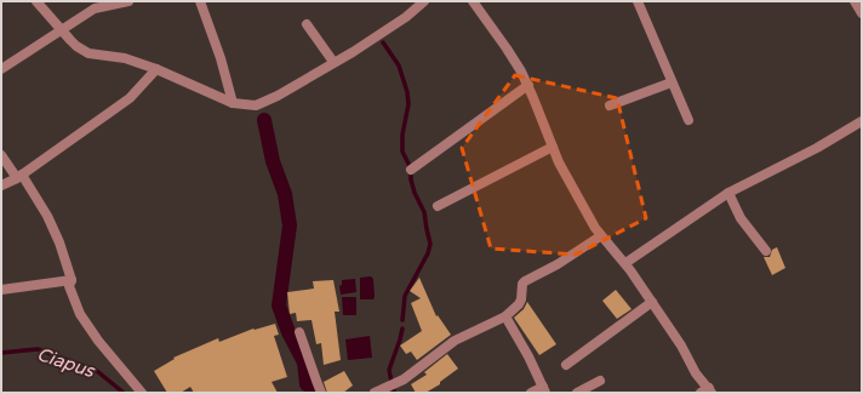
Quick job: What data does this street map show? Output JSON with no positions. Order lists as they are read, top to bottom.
{
  "water": ["Ciapus"]
}
